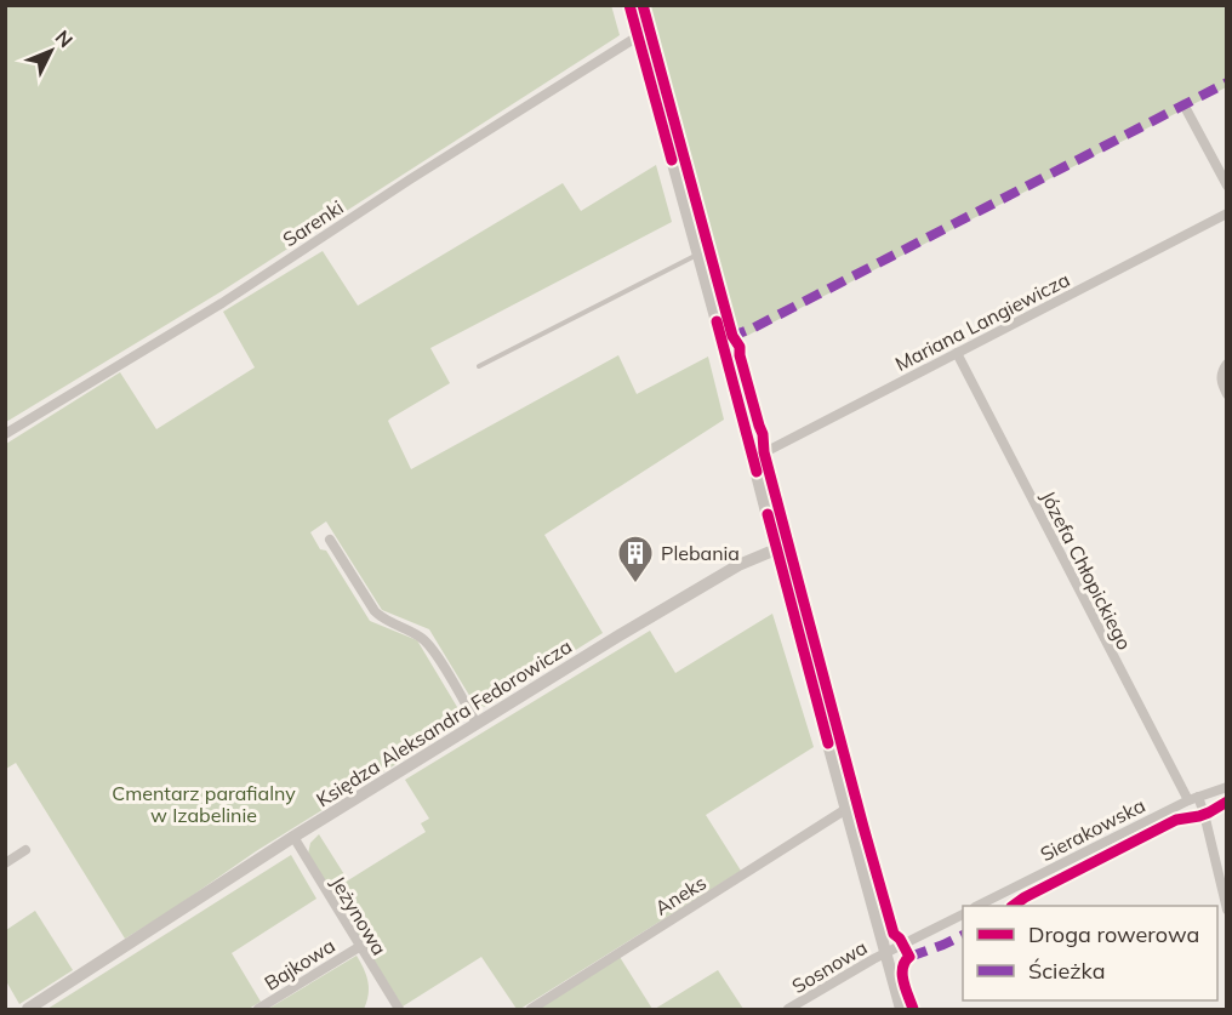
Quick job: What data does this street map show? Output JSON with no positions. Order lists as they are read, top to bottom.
{
  "streets": {
    "street": [
      "Sarenki",
      "Mariana Langiewicza",
      "Józefa Chłopickiego",
      "Księdza Aleksandra Fedorowicza",
      "Sierakowska",
      "Aneks",
      "Jeżynowa",
      "Bajkowa",
      "Sosnowa"
    ]
  },
  "crossings": [
    ["Mariana Langiewicza", "Józefa Chłopickiego"],
    ["Józefa Chłopickiego", "Sierakowska"],
    ["Księdza Aleksandra Fedorowicza", "Jeżynowa"],
    ["Jeżynowa", "Bajkowa"]
  ],
  "parks": ["Cmentarz parafialny w Izabelinie"],
  "places": {
    "building": ["Plebania"]
  },
  "legend": ["Droga rowerowa", "Ścieżka"],
  "north": "top right"
}
